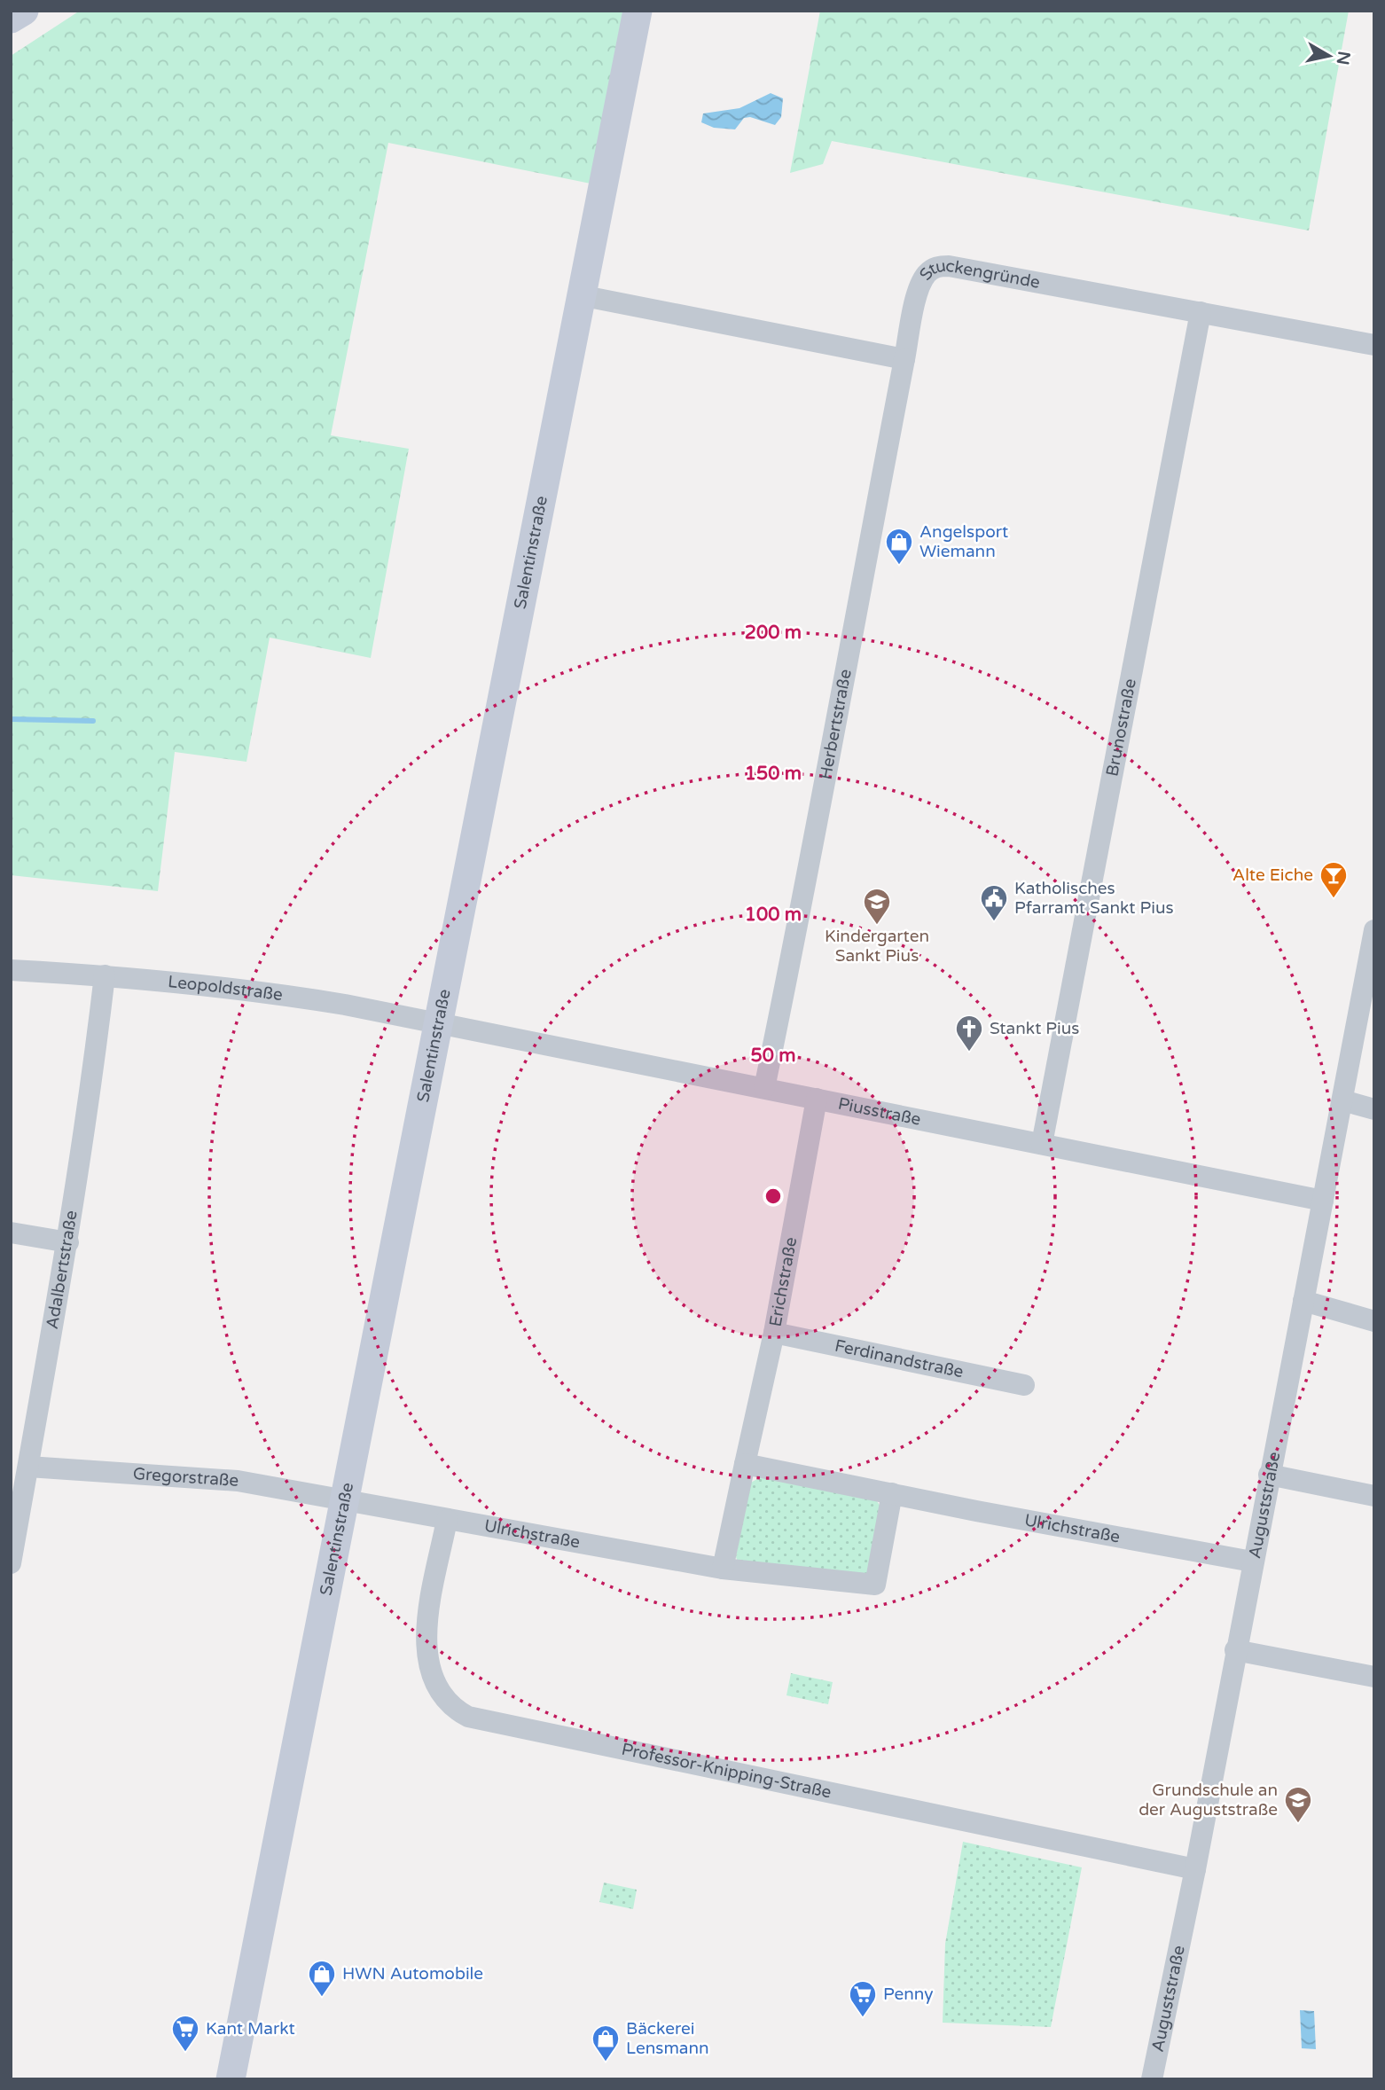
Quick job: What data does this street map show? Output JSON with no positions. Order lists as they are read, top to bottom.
{
  "streets": {
    "street": [
      "Stuckengründe",
      "Salentinstraße",
      "Herbertstraße",
      "Brunostraße",
      "Leopoldstraße",
      "Piusstraße",
      "Adalbertstraße",
      "Erichstraße",
      "Ferdinandstraße",
      "Gregorstraße",
      "Auguststraße",
      "Ulrichstraße",
      "Professor-Knipping-Straße"
    ]
  },
  "crossings": [
    ["Stuckengründe", "Herbertstraße"],
    ["Stuckengründe", "Brunostraße"],
    ["Salentinstraße", "Leopoldstraße"],
    ["Salentinstraße", "Piusstraße"],
    ["Salentinstraße", "Gregorstraße"],
    ["Salentinstraße", "Ulrichstraße"],
    ["Herbertstraße", "Piusstraße"],
    ["Brunostraße", "Piusstraße"],
    ["Leopoldstraße", "Piusstraße"],
    ["Leopoldstraße", "Adalbertstraße"],
    ["Piusstraße", "Erichstraße"],
    ["Piusstraße", "Auguststraße"],
    ["Adalbertstraße", "Gregorstraße"],
    ["Erichstraße", "Ferdinandstraße"],
    ["Erichstraße", "Ulrichstraße"],
    ["Gregorstraße", "Ulrichstraße"],
    ["Auguststraße", "Ulrichstraße"],
    ["Auguststraße", "Professor-Knipping-Straße"],
    ["Ulrichstraße", "Professor-Knipping-Straße"]
  ],
  "places": {
    "shop": ["Angelsport Wiemann", "HWN Automobile", "Bäckerei Lensmann"],
    "bar": ["Alte Eiche"],
    "public building": ["Katholisches Pfarramt Sankt Pius"],
    "school or university": ["Kindergarten Sankt Pius", "Grundschule an der Auguststraße"],
    "church": ["Stankt Pius"],
    "supermarket": ["Penny", "Kant Markt"]
  },
  "north": "right",
  "rings": [
    "200 m",
    "150 m",
    "100 m",
    "50 m"
  ]
}
